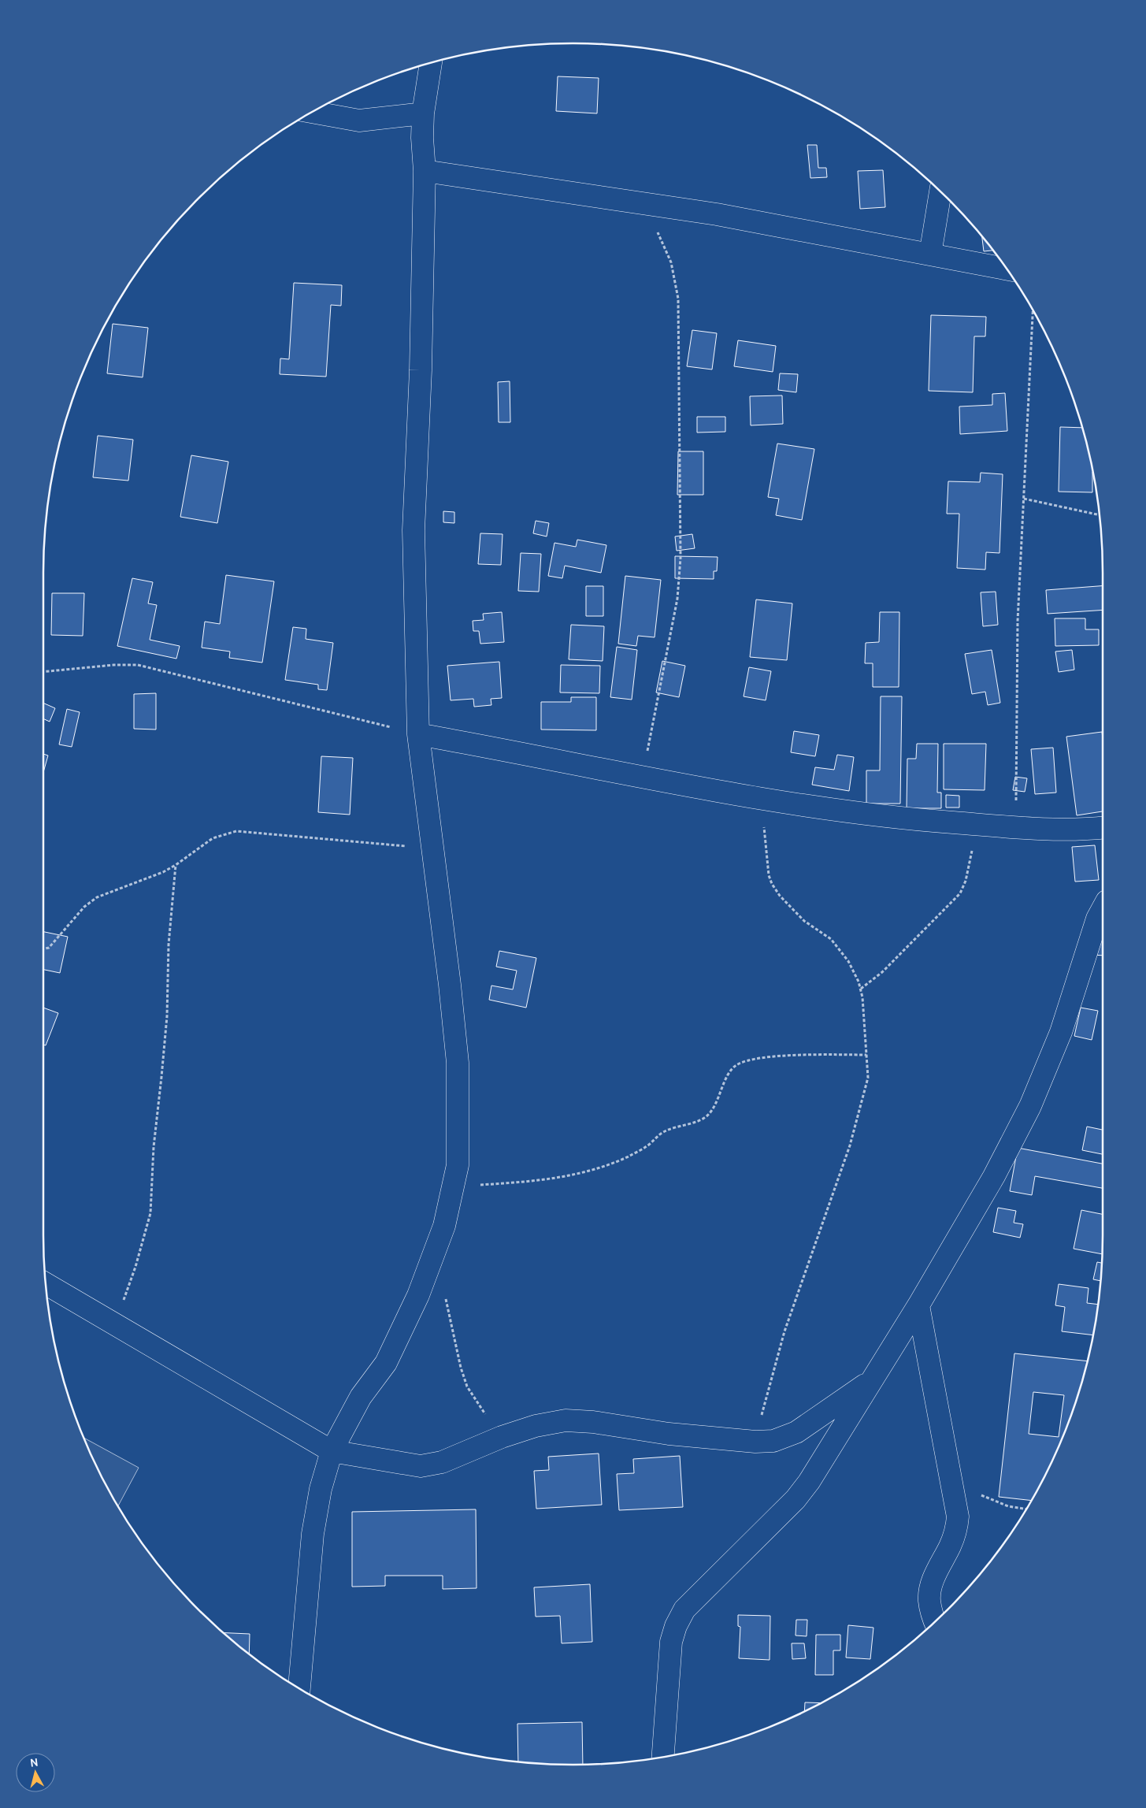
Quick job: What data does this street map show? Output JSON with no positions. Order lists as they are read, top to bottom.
{
  "north": "top"
}
